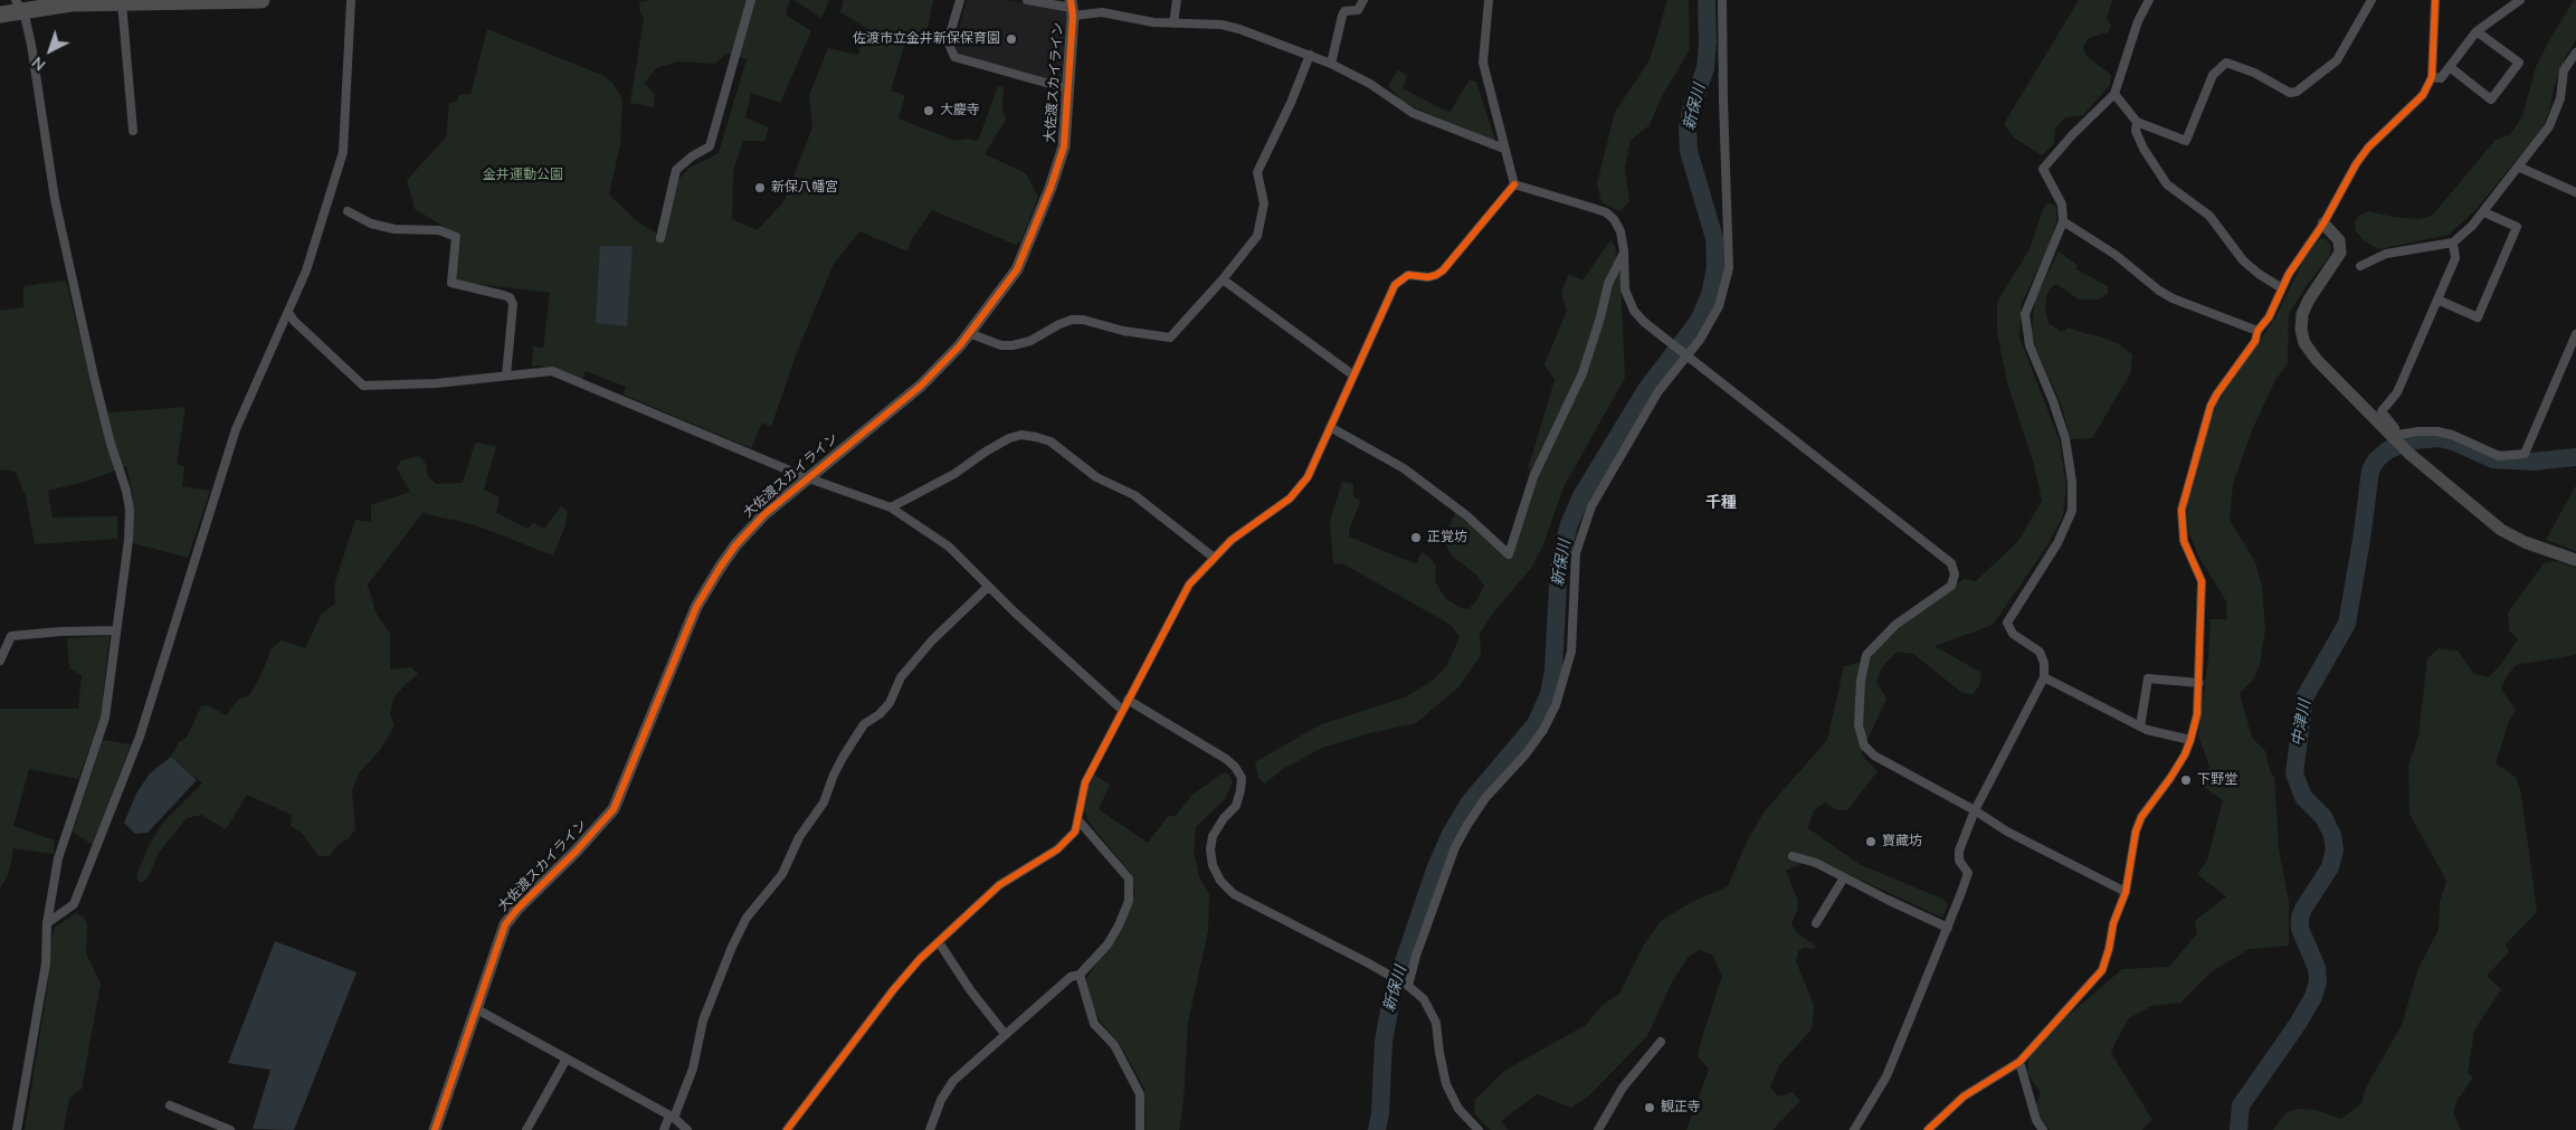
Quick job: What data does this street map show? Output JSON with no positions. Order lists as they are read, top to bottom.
{
  "streets": {
    "street": ["大佐渡スカイライン"]
  },
  "districts": ["千種"],
  "water": ["新保川", "中津川"],
  "parks": ["金井運動公園"],
  "places": [
    "佐渡市立金井新保保育園",
    "大慶寺",
    "新保八幡宮",
    "正覚坊",
    "下野堂",
    "寶藏坊",
    "観正寺"
  ],
  "north": "bottom left"
}
